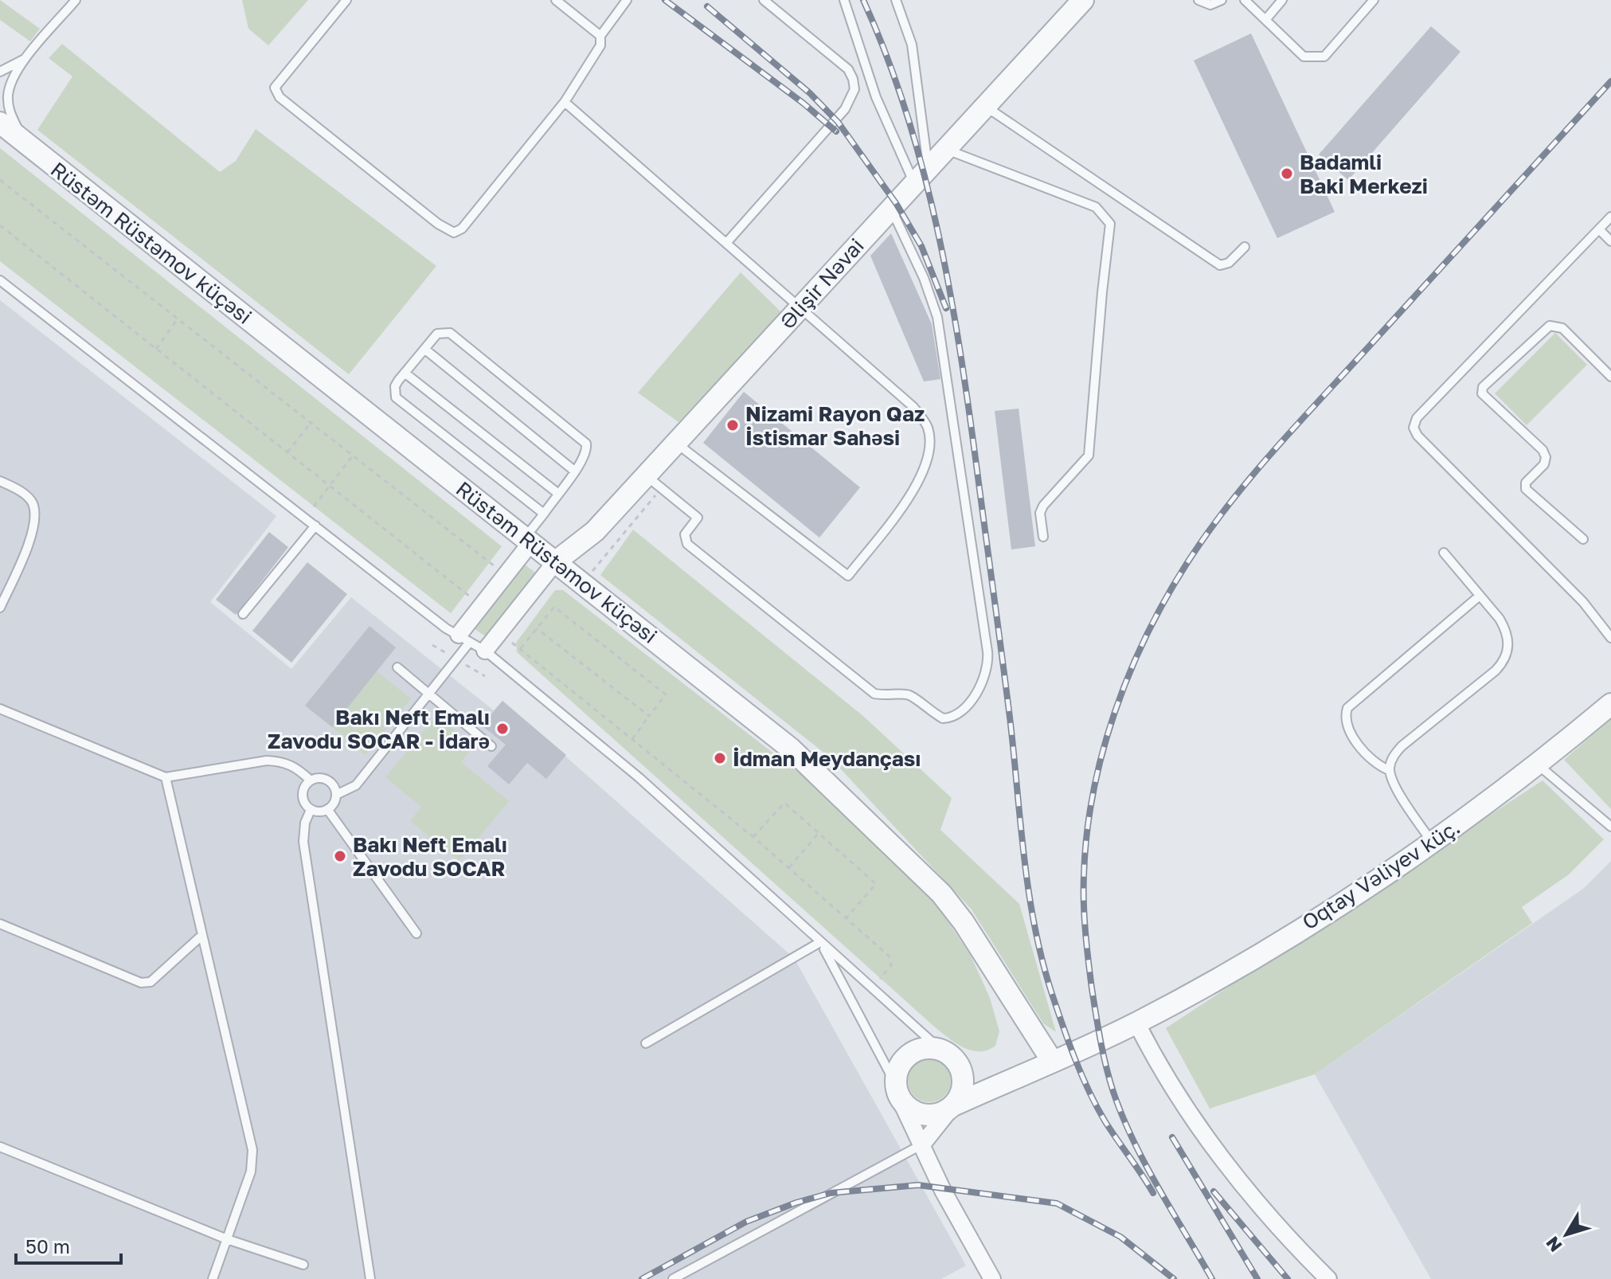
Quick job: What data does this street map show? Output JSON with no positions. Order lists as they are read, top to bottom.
{
  "streets": {
    "street": ["Rüstəm Rüstəmov küçəsi", "Əlişir Nəvai", "Oqtay Vəliyev küç."]
  },
  "crossings": [
    ["Rüstəm Rüstəmov küçəsi", "Əlişir Nəvai"],
    ["Rüstəm Rüstəmov küçəsi", "Oqtay Vəliyev küç."]
  ],
  "places": [
    "Badamli Baki Merkezi",
    "Nizami Rayon Qaz İstismar Sahəsi",
    "Bakı Neft Emalı Zavodu SOCAR - İdarə",
    "İdman Meydançası",
    "Bakı Neft Emalı Zavodu SOCAR"
  ],
  "scale_bar": "50 m",
  "north": "bottom left"
}
